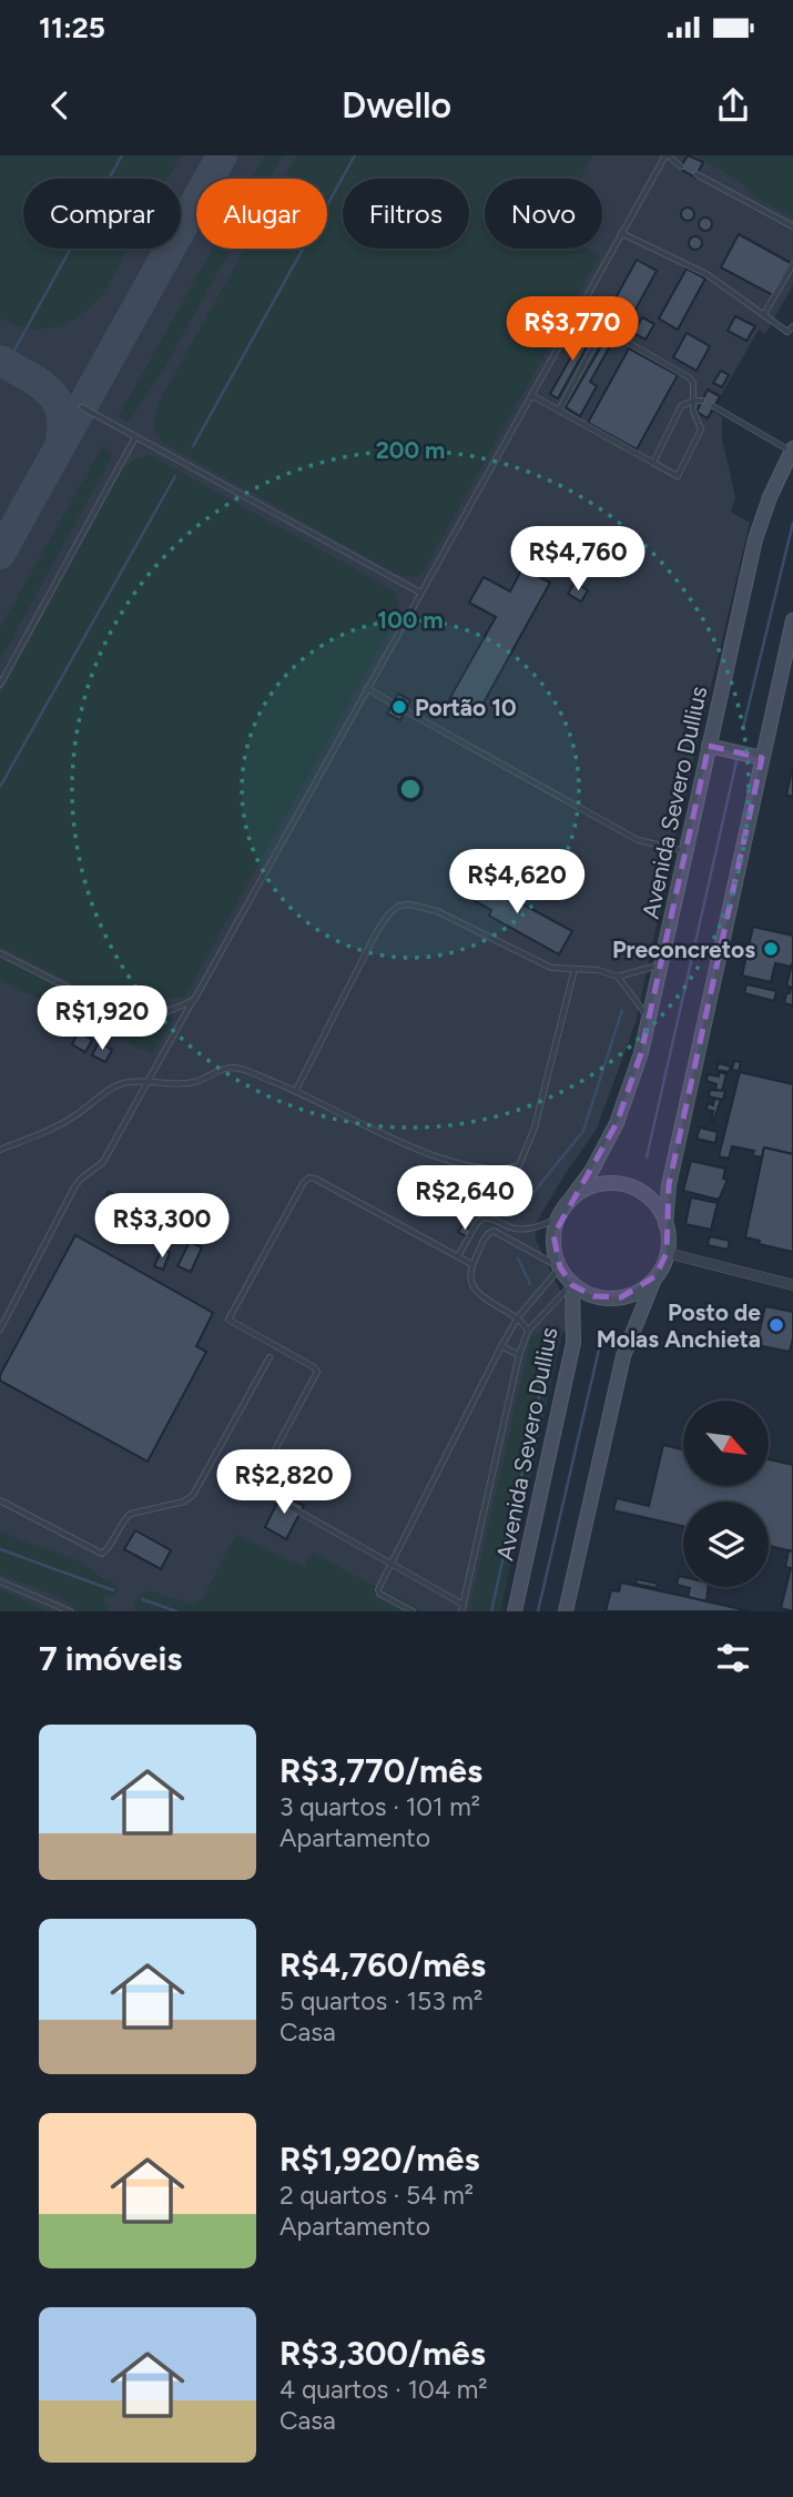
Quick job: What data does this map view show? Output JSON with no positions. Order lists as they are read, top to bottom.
{
  "streets": {
    "main road": ["Avenida Severo Dullius"]
  },
  "places": ["Portão 10", "Preconcretos", "Posto de Molas Anchieta"],
  "north": "bottom right",
  "page": {
    "status": "11:25",
    "header": "Dwello",
    "chip": [
      "Comprar",
      "Alugar",
      "Filtros",
      "Novo"
    ],
    "price": [
      "R$3,770",
      "R$4,760",
      "R$4,620",
      "R$1,920",
      "R$2,640",
      "R$3,300",
      "R$2,820"
    ],
    "heading": "7 imóveis",
    "list": [
      {
        "name": "R$3,770/mês",
        "note": "3 quartos · 101 m² · Apartamento"
      },
      {
        "name": "R$4,760/mês",
        "note": "5 quartos · 153 m² · Casa"
      },
      {
        "name": "R$1,920/mês",
        "note": "2 quartos · 54 m² · Apartamento"
      },
      {
        "name": "R$3,300/mês",
        "note": "4 quartos · 104 m² · Casa"
      }
    ]
  },
  "rings": ["200 m", "100 m"]
}
